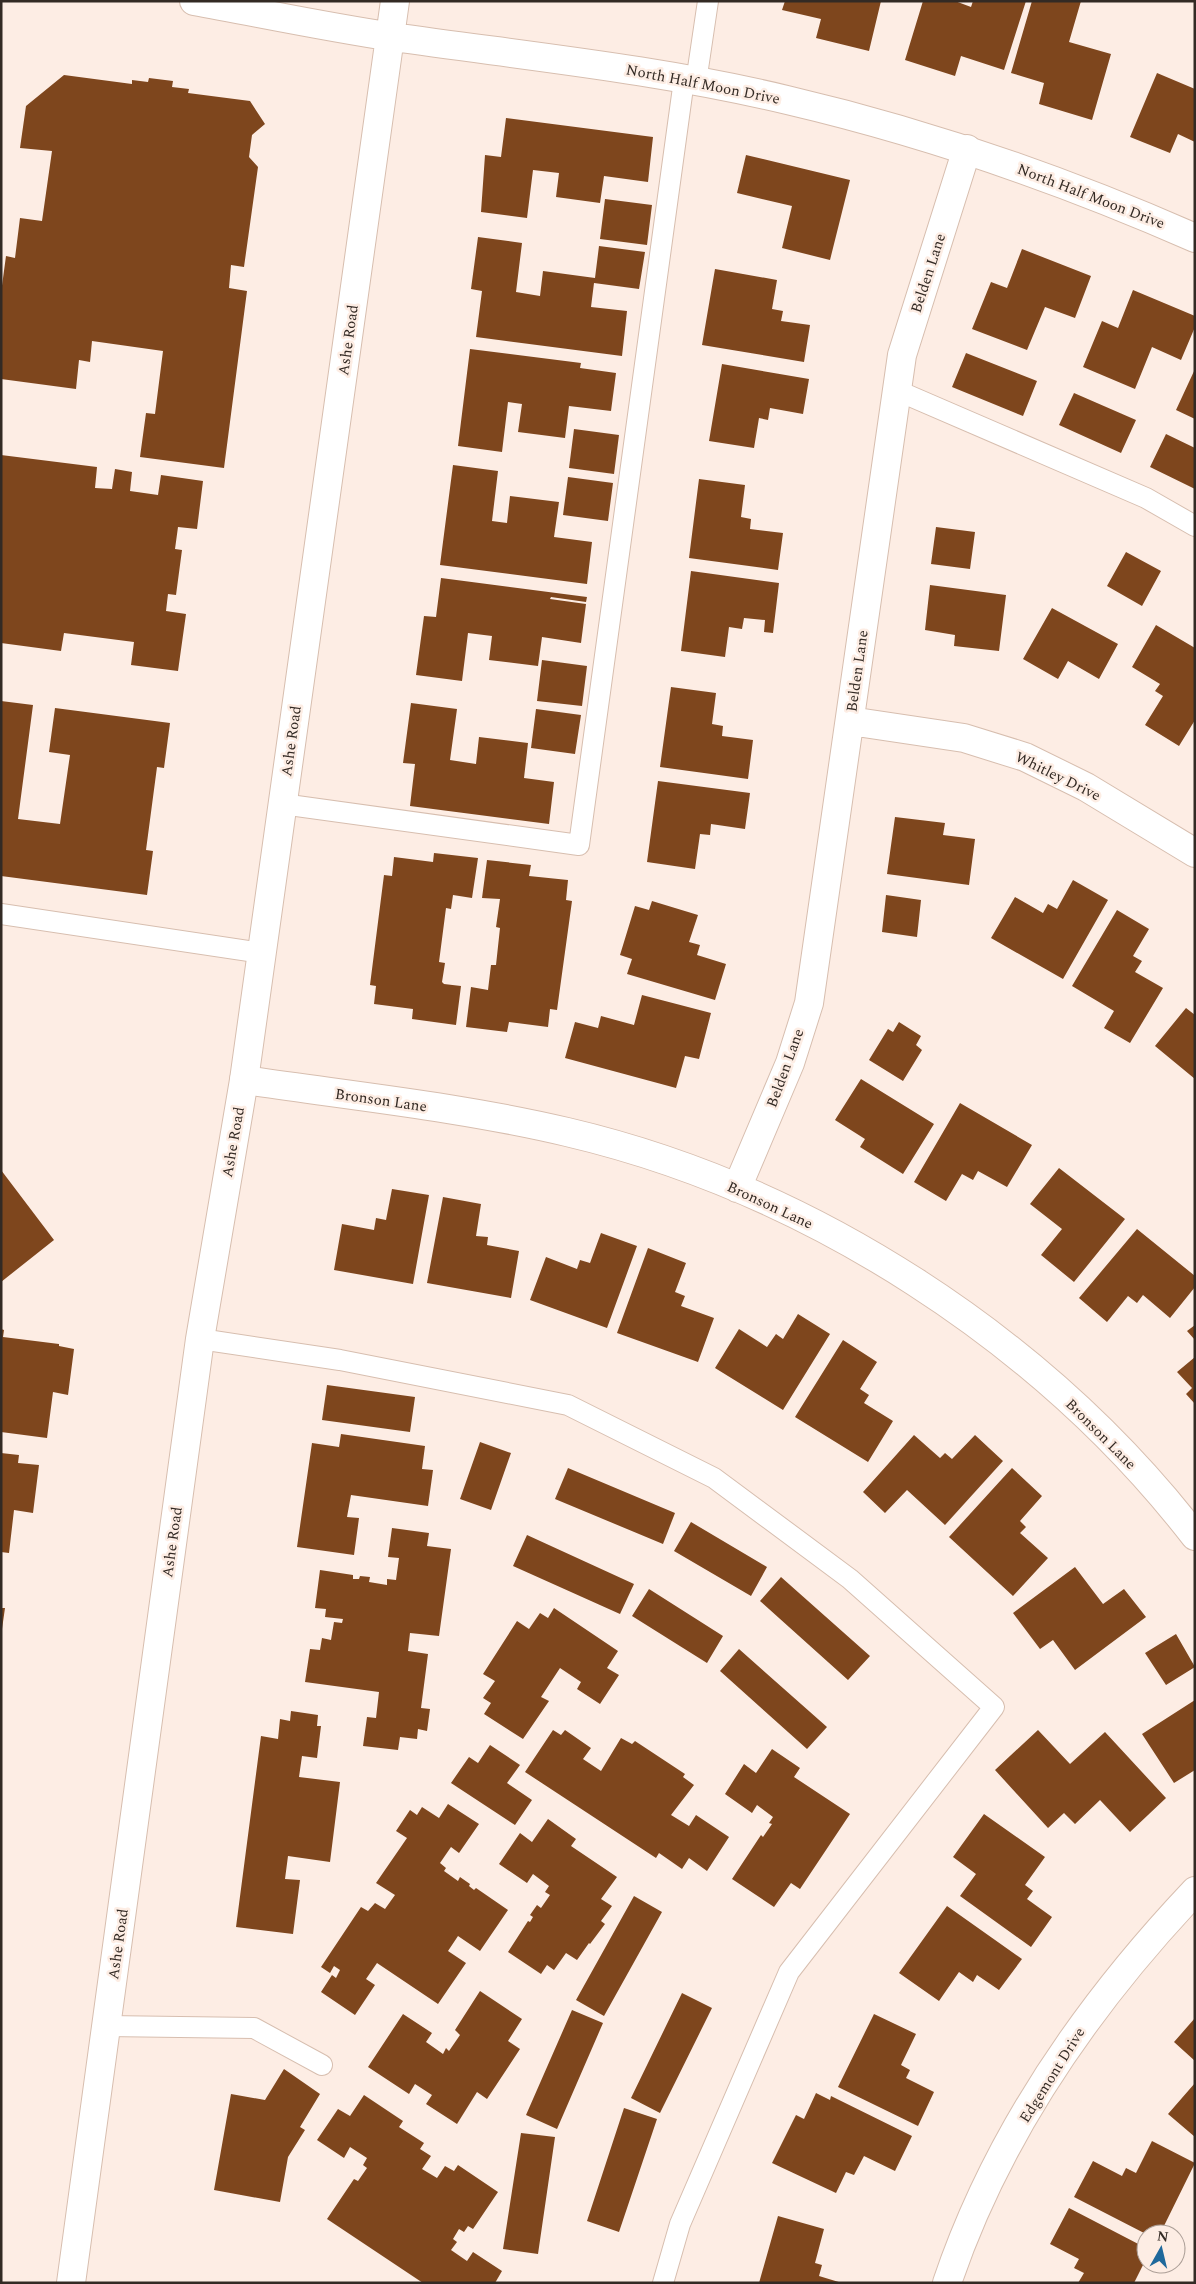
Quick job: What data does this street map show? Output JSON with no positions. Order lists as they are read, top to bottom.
{
  "streets": {
    "street": [
      "North Half Moon Drive",
      "Belden Lane",
      "Ashe Road",
      "Whitley Drive",
      "Bronson Lane",
      "Edgemont Drive"
    ]
  },
  "crossings": [
    ["North Half Moon Drive", "Belden Lane"],
    ["North Half Moon Drive", "Ashe Road"],
    ["Belden Lane", "Whitley Drive"],
    ["Belden Lane", "Bronson Lane"],
    ["Ashe Road", "Bronson Lane"]
  ],
  "north": "top"
}
